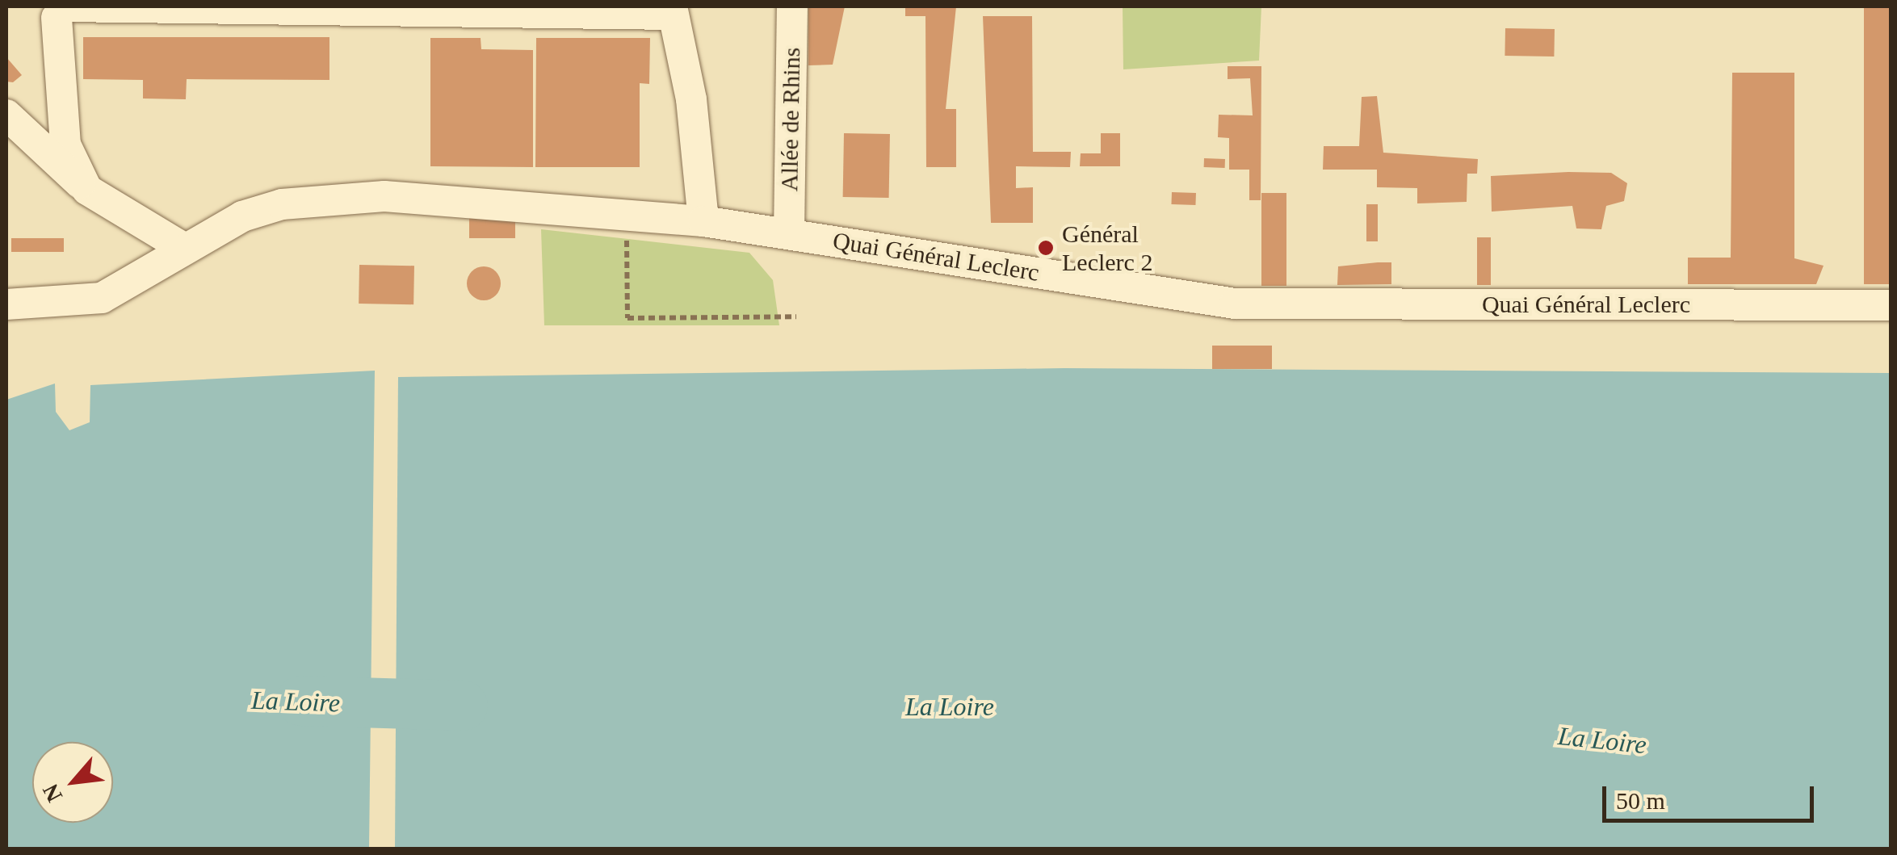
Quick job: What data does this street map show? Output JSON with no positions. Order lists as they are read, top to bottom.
{
  "streets": {
    "street": ["Allée de Rhins", "Quai Général Leclerc"]
  },
  "crossings": [
    ["Allée de Rhins", "Quai Général Leclerc"]
  ],
  "water": ["La Loire"],
  "places": ["Général Leclerc 2"],
  "scale_bar": "50 m",
  "north": "bottom left"
}
